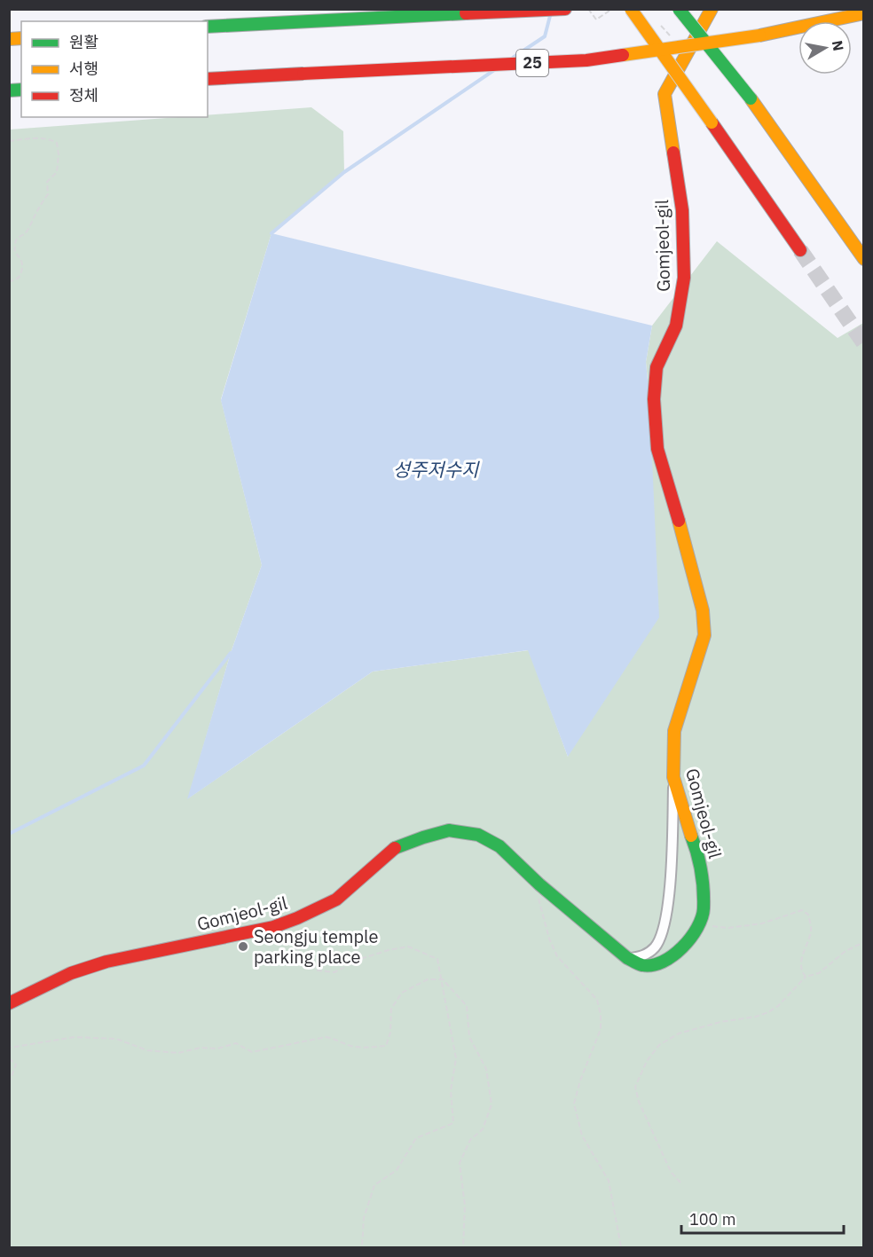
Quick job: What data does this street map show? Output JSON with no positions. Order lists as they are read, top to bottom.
{
  "streets": {
    "main road": ["25", "Gomjeol-gil"]
  },
  "water": ["성주저수지"],
  "places": ["Seongju temple parking place"],
  "legend": ["원활", "서행", "정체"],
  "scale_bar": "100 m",
  "north": "right"
}
